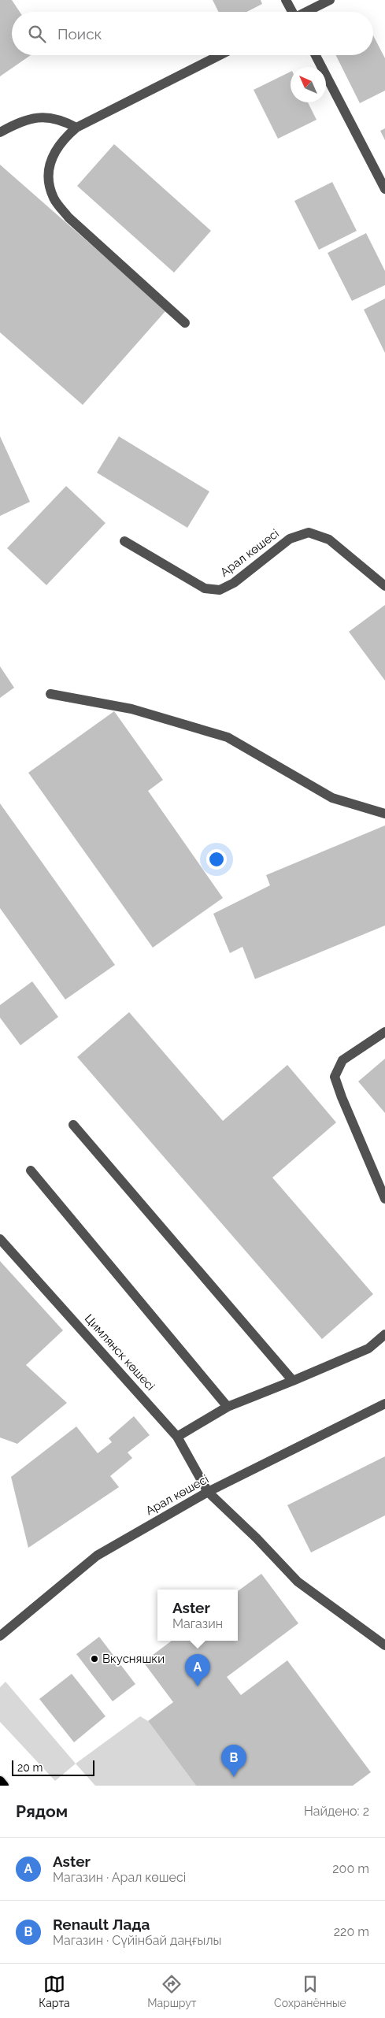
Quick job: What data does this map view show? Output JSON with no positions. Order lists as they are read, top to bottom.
{
  "streets": {
    "street": ["Арал көшесі", "Цимлянск көшесі"]
  },
  "crossings": [
    ["Арал көшесі", "Цимлянск көшесі"]
  ],
  "places": ["Вкусняшки"],
  "scale_bar": "20 m",
  "north": "top left",
  "page": {
    "search": "Поиск",
    "popup": ["Aster", "Магазин"],
    "pins": ["A", "B"],
    "scale": "20 m",
    "heading": ["Рядом", "Найдено: 2"],
    "list": [
      {
        "mark": "A",
        "name": "Aster",
        "note": "Магазин · Арал көшесі",
        "value": "200 m"
      },
      {
        "mark": "B",
        "name": "Renault Лада",
        "note": "Магазин · Сүйінбай даңғылы",
        "value": "220 m"
      }
    ],
    "nav": ["Карта", "Маршрут", "Сохранённые"]
  }
}
